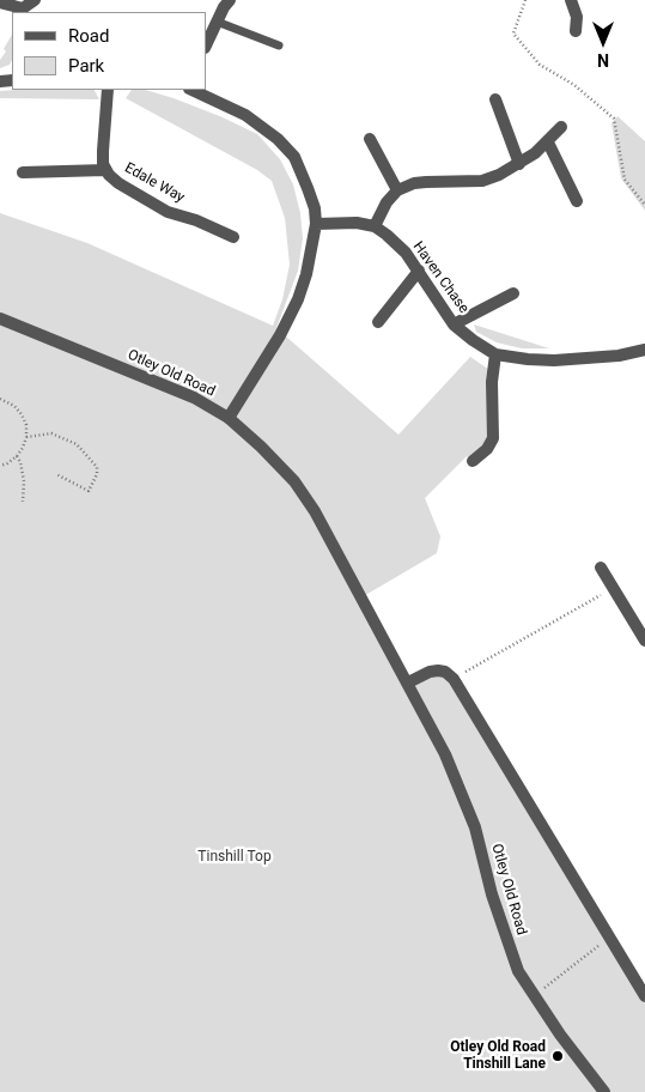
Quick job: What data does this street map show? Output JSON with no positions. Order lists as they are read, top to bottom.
{
  "streets": {
    "street": ["Edale Way", "Haven Chase", "Otley Old Road"]
  },
  "parks": ["Tinshill Top"],
  "places": ["Otley Old Road Tinshill Lane"],
  "legend": ["Road", "Park"],
  "north": "bottom"
}
